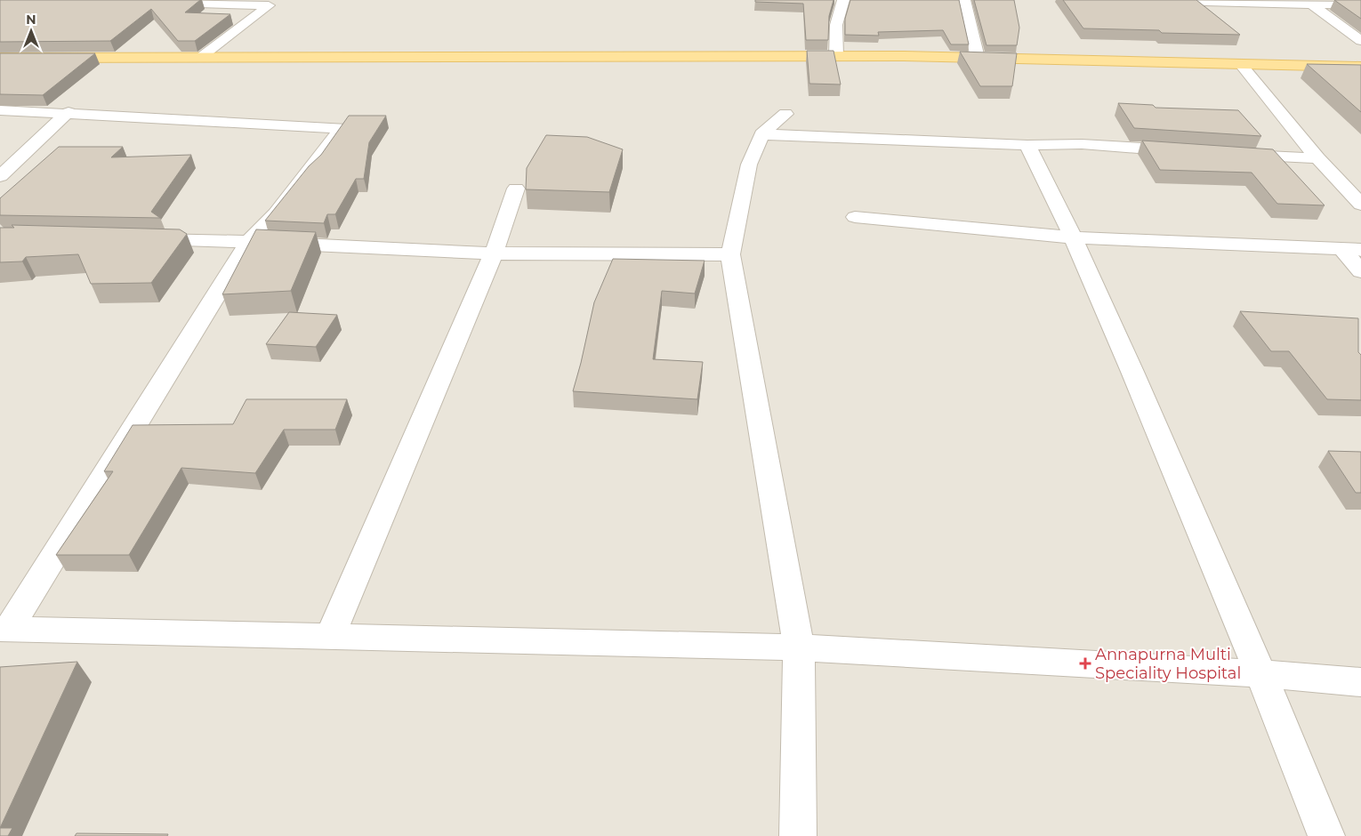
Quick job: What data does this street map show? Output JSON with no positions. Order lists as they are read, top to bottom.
{
  "places": {
    "health": ["Annapurna Multi Speciality Hospital"]
  },
  "north": "top"
}
